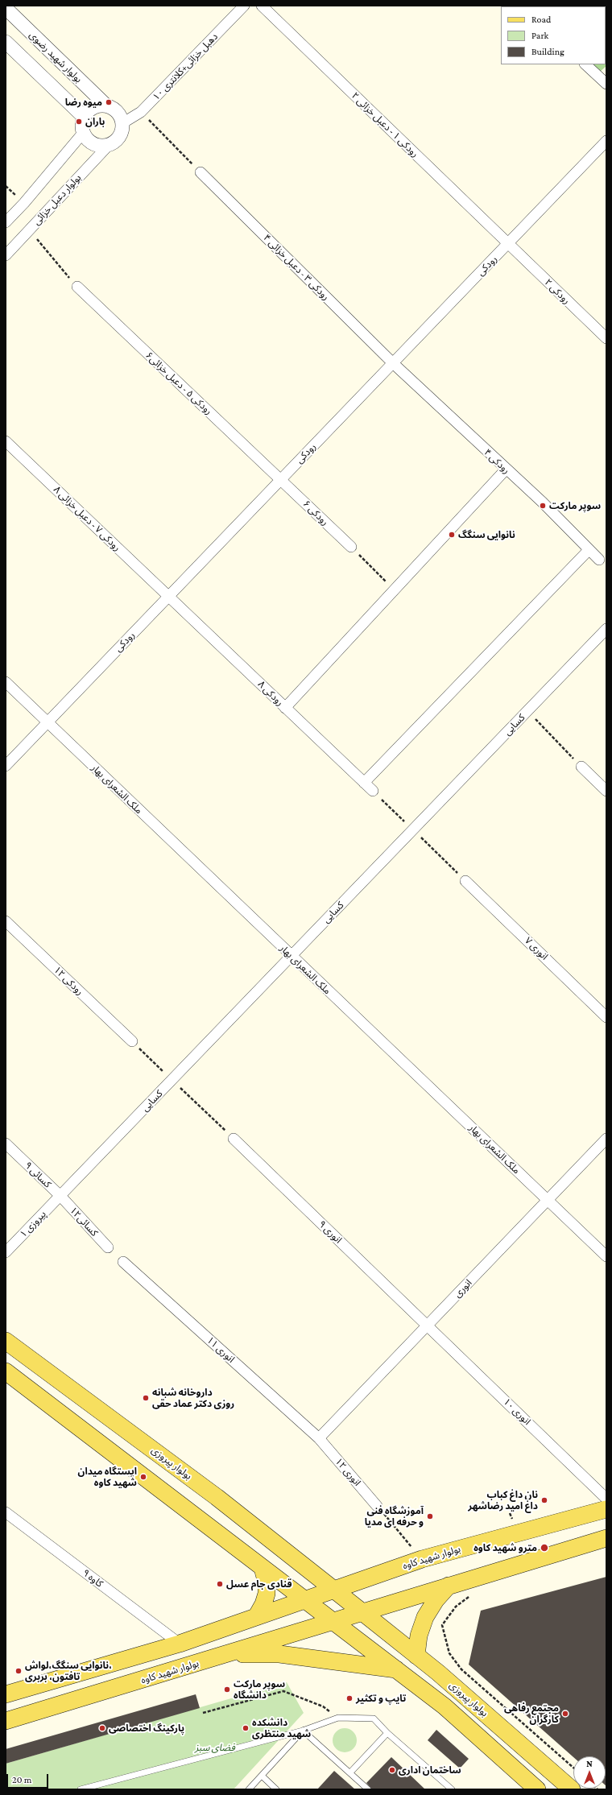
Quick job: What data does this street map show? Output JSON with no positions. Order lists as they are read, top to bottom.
{
  "streets": {
    "main road": ["بولوار پیروزی", "بولوار شهید کاوه"],
    "street": [
      "بولوار شهید رضوی",
      "دهبل خزائی+کلانتری ۱۰",
      "رودکی ۱ - دعبل خزائی ۲",
      "بولوار دعبل خزائی",
      "رودکی",
      "رودکی ۳ - دعبل خزائی ۴",
      "رودکی ۲",
      "رودکی ۵ - دعبل خزائی۶",
      "رودکی ۴",
      "رودکی ۶",
      "رودکی ۷ - دعبل خزائی ۸",
      "رودکی ۸",
      "کسایی",
      "ملک الشعرای بهار",
      "انوری ۷",
      "رودکی ۱۲",
      "کسائی ۹",
      "کسائی۱۲",
      "پیروزی ۱",
      "انوری ۹",
      "انوری",
      "انوری ۱۱",
      "انوری ۱۰",
      "انوری ۱۲",
      "کاوه ۹"
    ]
  },
  "crossings": [
    ["بولوار شهید رضوی", "دهبل خزائی+کلانتری ۱۰"],
    ["بولوار شهید رضوی", "بولوار دعبل خزائی"],
    ["دهبل خزائی+کلانتری ۱۰", "بولوار دعبل خزائی"],
    ["رودکی ۱ - دعبل خزائی ۲", "رودکی"],
    ["رودکی ۱ - دعبل خزائی ۲", "رودکی ۲"],
    ["رودکی", "رودکی ۳ - دعبل خزائی ۴"],
    ["رودکی", "رودکی ۲"],
    ["رودکی", "رودکی ۵ - دعبل خزائی۶"],
    ["رودکی", "رودکی ۴"],
    ["رودکی", "رودکی ۶"],
    ["رودکی", "رودکی ۷ - دعبل خزائی ۸"],
    ["رودکی", "رودکی ۸"],
    ["رودکی", "ملک الشعرای بهار"],
    ["رودکی ۳ - دعبل خزائی ۴", "رودکی ۴"],
    ["رودکی ۵ - دعبل خزائی۶", "رودکی ۶"],
    ["رودکی ۷ - دعبل خزائی ۸", "رودکی ۸"],
    ["کسایی", "ملک الشعرای بهار"],
    ["کسایی", "کسائی ۹"],
    ["کسایی", "کسائی۱۲"],
    ["کسایی", "پیروزی ۱"],
    ["ملک الشعرای بهار", "انوری"],
    ["کسائی ۹", "کسائی۱۲"],
    ["کسائی ۹", "پیروزی ۱"],
    ["کسائی۱۲", "پیروزی ۱"],
    ["انوری ۹", "انوری"],
    ["انوری ۹", "انوری ۱۰"],
    ["انوری", "انوری ۱۱"],
    ["انوری", "انوری ۱۰"],
    ["انوری", "انوری ۱۲"],
    ["انوری ۱۱", "انوری ۱۲"],
    ["بولوار پیروزی", "بولوار شهید کاوه"]
  ],
  "parks": ["فضای سبز"],
  "places": [
    "میوه رضا",
    "باران",
    "سوپر مارکت",
    "نانوایی سنگگ",
    "داروخانه شبانه روزی دکتر عماد حقی",
    "ایستگاه میدان شهید کاوه",
    "نان داغ کباب داغ امید رضاشهر",
    "آموزشگاه فنی و حرفه ای مدیا",
    "مترو شهید کاوه",
    "قنادی جام عسل",
    "نانوایی سنگگ،لواش، تافتون، بربری",
    "سوپر مارکت دانشگاه",
    "تایپ و تکثیر",
    "مجتمع رفاهی کارگران",
    "پارکینگ اختصاصی",
    "دانشکده شهید منتظری",
    "ساختمان اداری"
  ],
  "legend": ["Road", "Park", "Building"],
  "scale_bar": "20 m",
  "north": "top"
}
